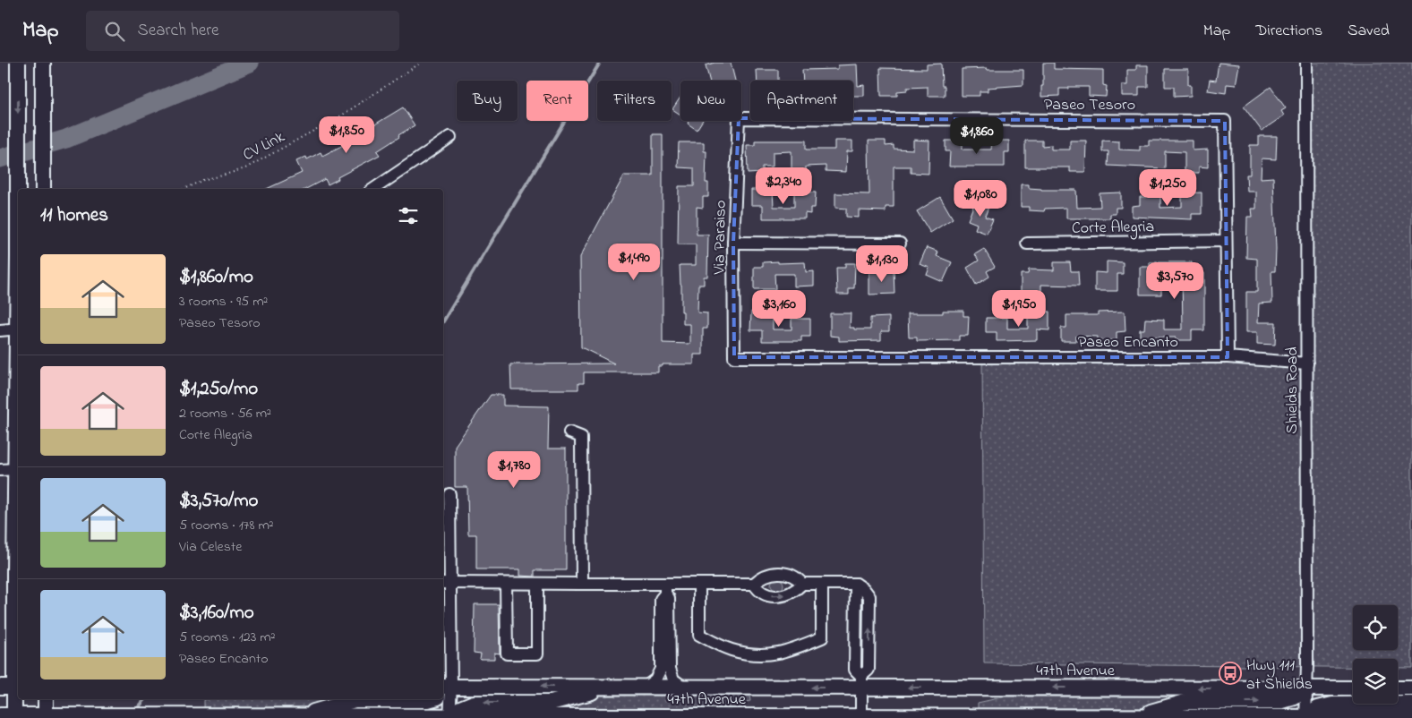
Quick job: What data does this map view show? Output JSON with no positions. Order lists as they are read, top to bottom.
{
  "streets": {
    "main road": ["47th Avenue"],
    "street": [
      "Paseo Tesoro",
      "Corte Alegria",
      "Via Paraiso",
      "Paseo Encanto",
      "Shields Road"
    ],
    "path": ["CV Link"]
  },
  "crossings": [
    ["Paseo Tesoro", "Corte Alegria"],
    ["Via Paraiso", "Paseo Encanto"],
    ["Paseo Encanto", "Shields Road"],
    ["Shields Road", "47th Avenue"]
  ],
  "places": {
    "bus stop": ["Hwy 111 at Shields"]
  },
  "page": {
    "header": "Map",
    "search": "Search here",
    "nav": ["Map", "Directions", "Saved"],
    "chip": [
      "Buy",
      "Rent",
      "Filters",
      "New",
      "Apartment"
    ],
    "price": [
      "$1,850",
      "$1,860",
      "$2,340",
      "$1,250",
      "$1,080",
      "$1,490",
      "$1,130",
      "$3,570",
      "$3,160",
      "$1,950",
      "$1,780"
    ],
    "heading": "11 homes",
    "list": [
      {
        "name": "$1,860/mo",
        "note": "3 rooms · 95 m² · Paseo Tesoro"
      },
      {
        "name": "$1,250/mo",
        "note": "2 rooms · 56 m² · Corte Alegria"
      },
      {
        "name": "$3,570/mo",
        "note": "5 rooms · 178 m² · Via Celeste"
      },
      {
        "name": "$3,160/mo",
        "note": "5 rooms · 123 m² · Paseo Encanto"
      }
    ]
  }
}
